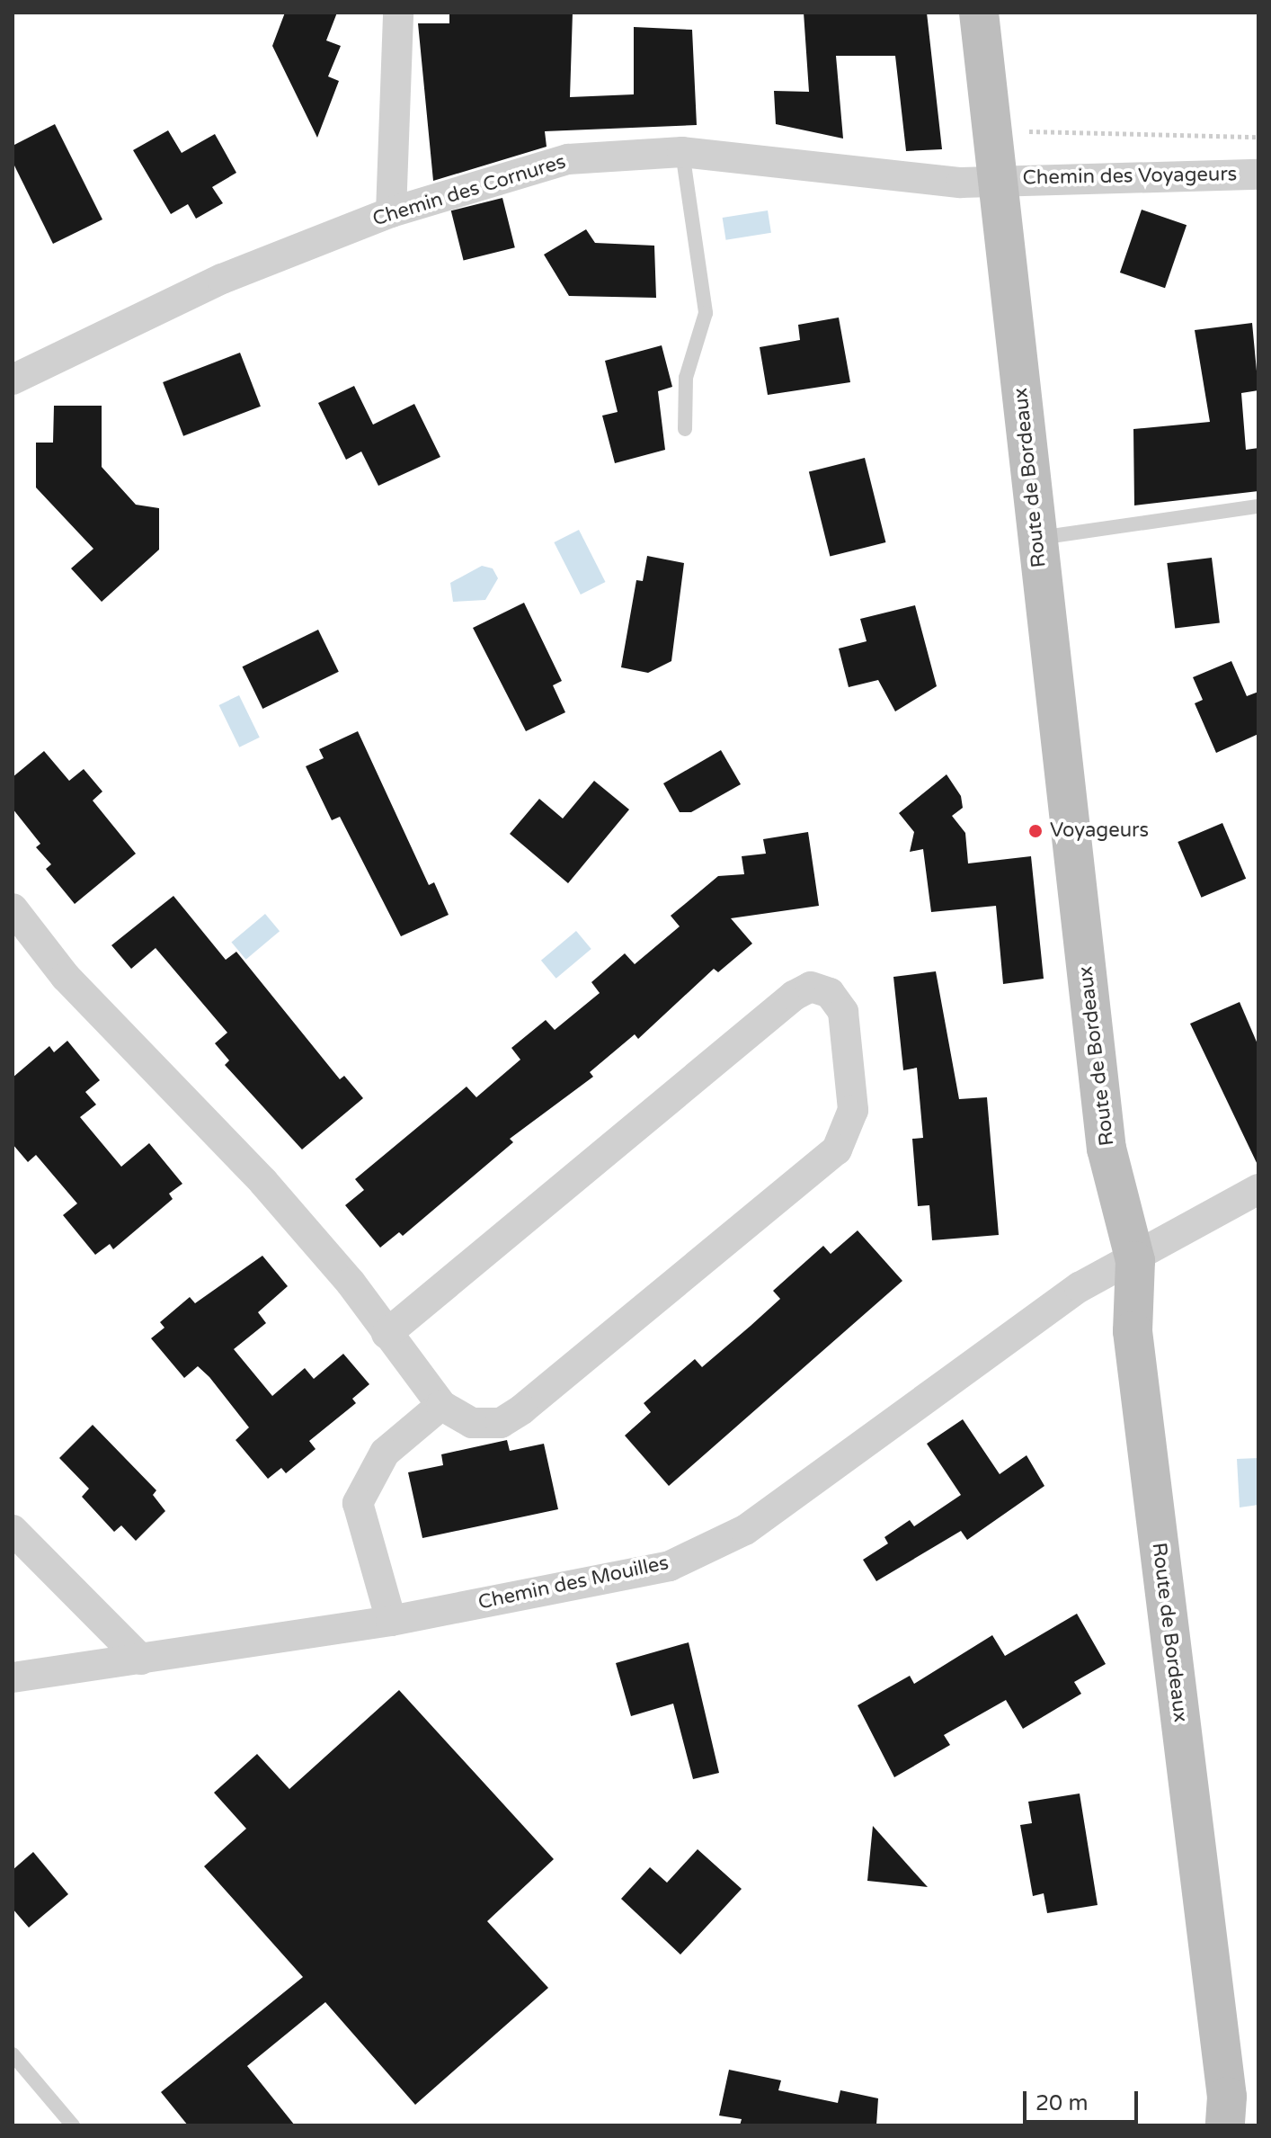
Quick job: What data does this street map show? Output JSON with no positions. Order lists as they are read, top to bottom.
{
  "streets": {
    "main road": ["Route de Bordeaux"],
    "street": ["Chemin des Voyageurs", "Chemin des Cornures", "Chemin des Mouilles"]
  },
  "crossings": [
    ["Chemin des Voyageurs", "Chemin des Cornures"],
    ["Chemin des Voyageurs", "Route de Bordeaux"],
    ["Chemin des Cornures", "Route de Bordeaux"],
    ["Route de Bordeaux", "Chemin des Mouilles"]
  ],
  "places": ["Voyageurs"],
  "scale_bar": "20 m"
}
